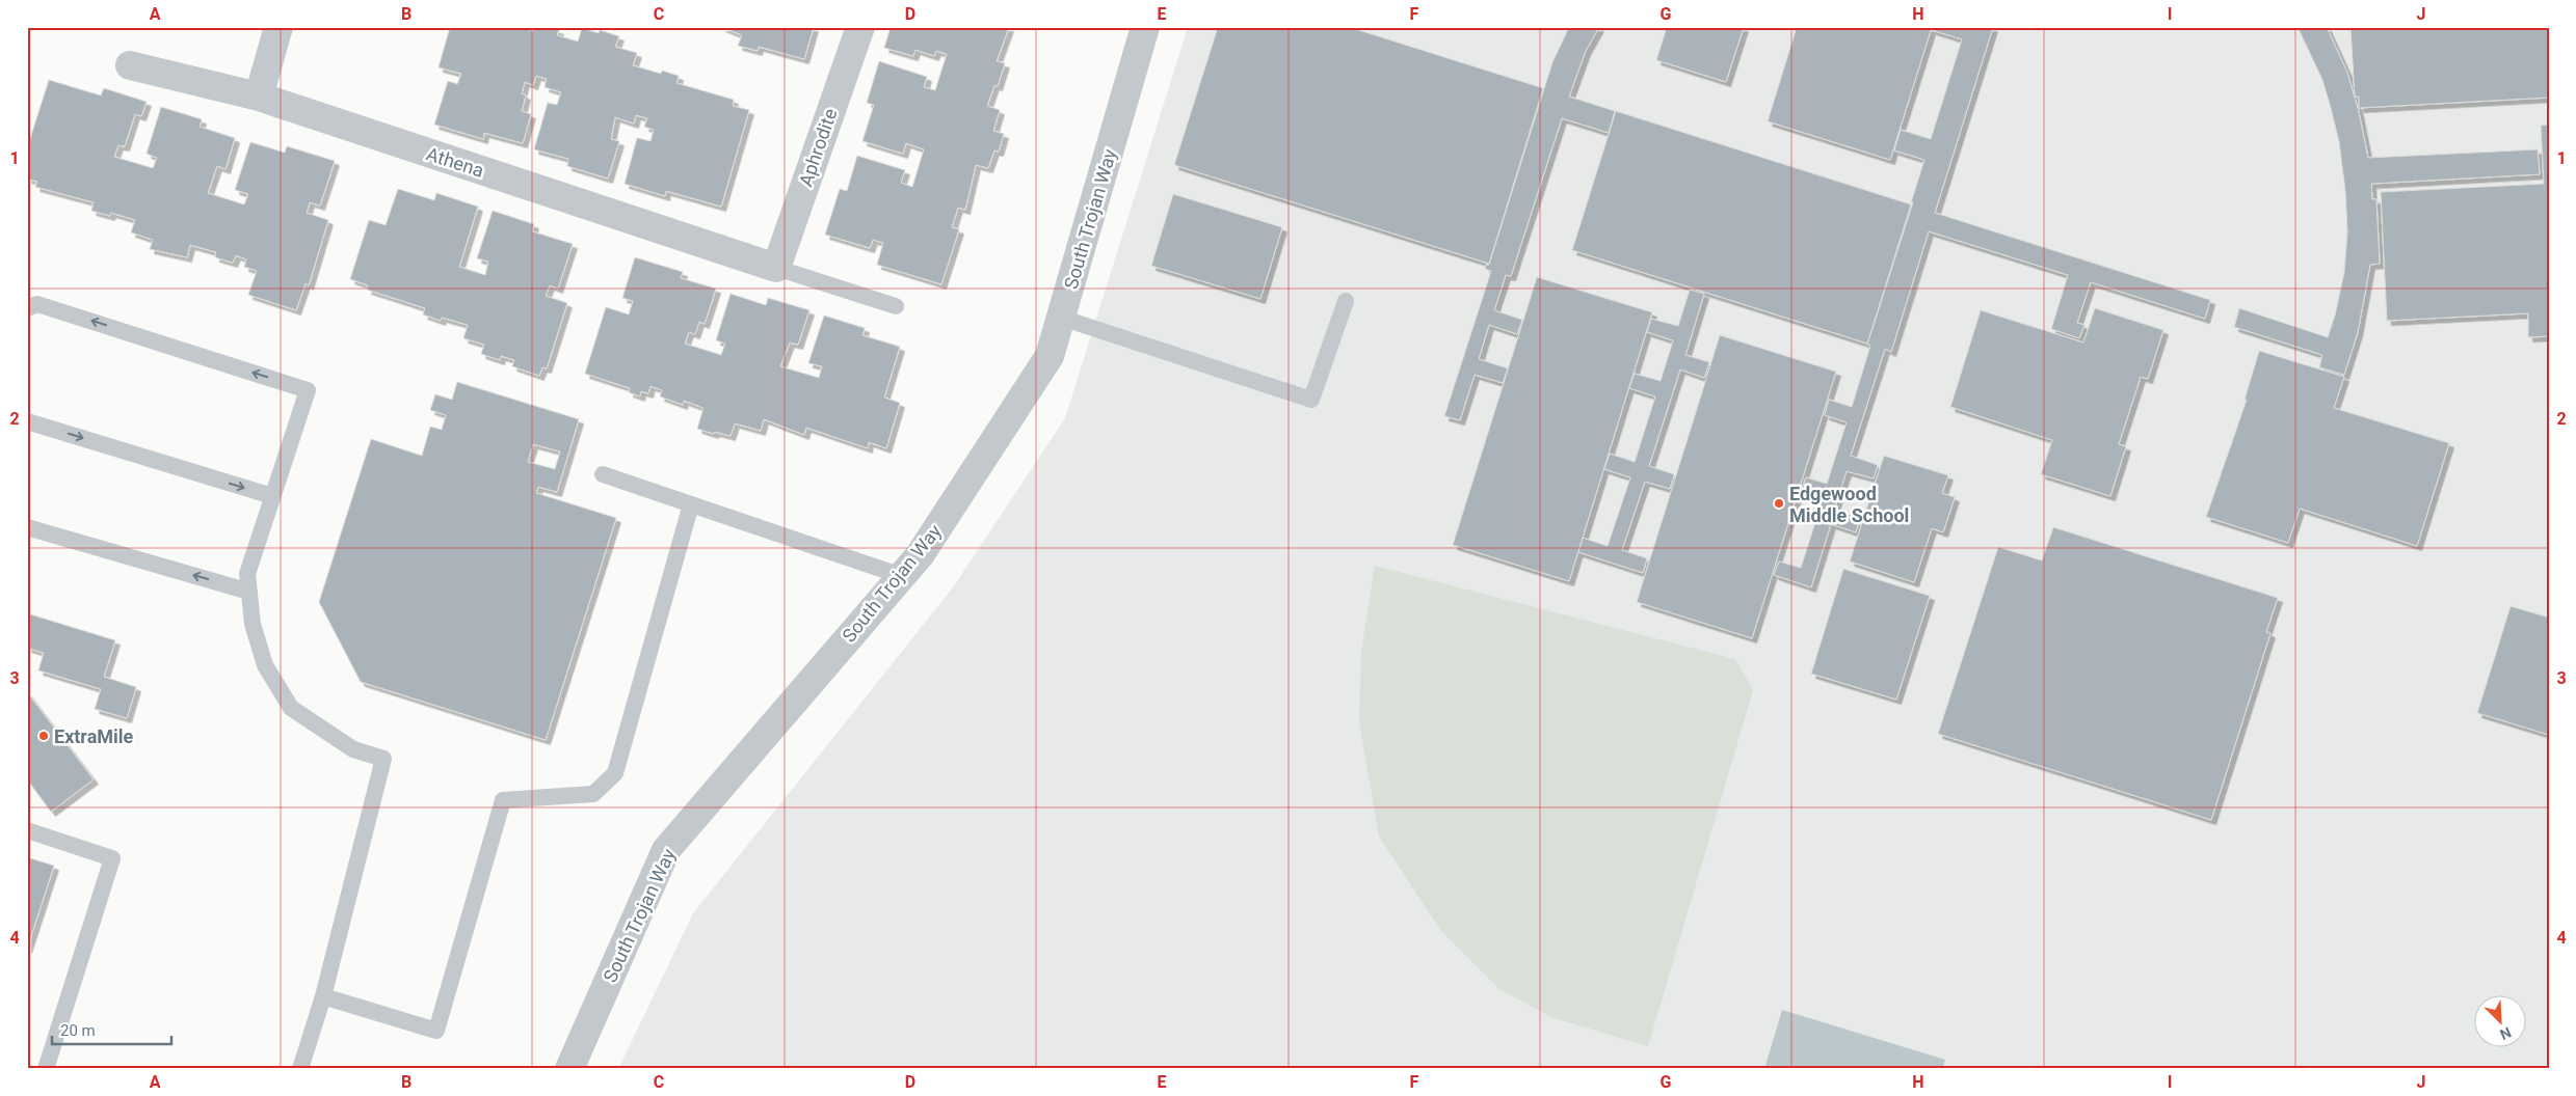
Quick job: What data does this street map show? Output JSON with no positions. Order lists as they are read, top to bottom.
{
  "streets": {
    "street": ["Aphrodite", "Athena", "South Trojan Way"]
  },
  "crossings": [
    ["Aphrodite", "Athena"]
  ],
  "places": ["Edgewood Middle School", "ExtraMile"],
  "scale_bar": "20 m",
  "north": "bottom right",
  "grid": {
    "columns": [
      "A",
      "B",
      "C",
      "D",
      "E",
      "F",
      "G",
      "H",
      "I",
      "J"
    ],
    "rows": [
      "1",
      "2",
      "3",
      "4"
    ]
  }
}
